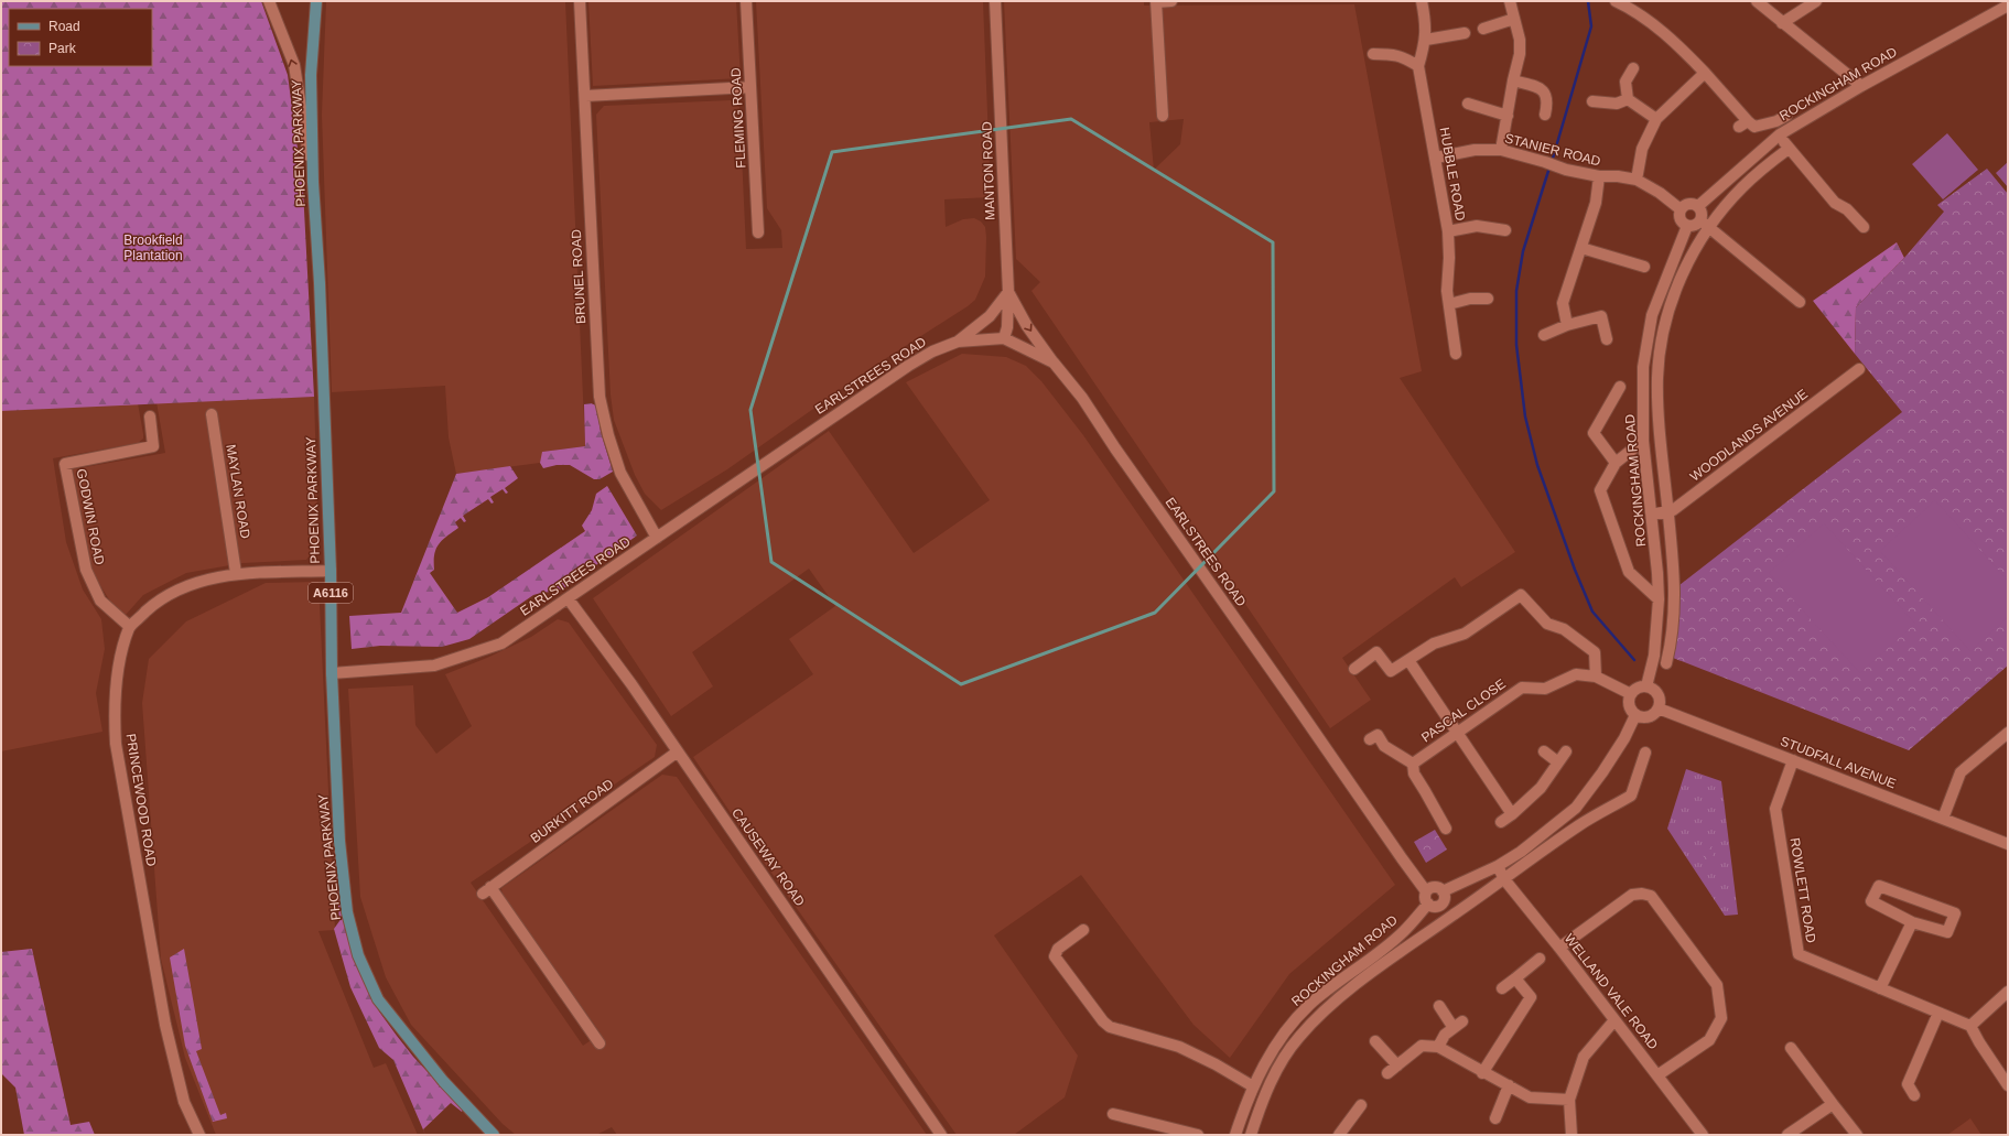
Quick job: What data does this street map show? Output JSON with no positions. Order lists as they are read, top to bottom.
{
  "streets": {
    "main road": ["PHOENIX PARKWAY", "A6116"],
    "street": [
      "ROCKINGHAM ROAD",
      "FLEMING ROAD",
      "STANIER ROAD",
      "MANTON ROAD",
      "HUBBLE ROAD",
      "BRUNEL ROAD",
      "EARLSTREES ROAD",
      "WOODLANDS AVENUE",
      "MAYLAN ROAD",
      "GODWIN ROAD",
      "PASCAL CLOSE",
      "STUDFALL AVENUE",
      "PRINCEWOOD ROAD",
      "BURKITT ROAD",
      "CAUSEWAY ROAD",
      "ROWLETT ROAD",
      "WELLAND VALE ROAD"
    ]
  },
  "crossings": [
    ["ROCKINGHAM ROAD", "STANIER ROAD"],
    ["ROCKINGHAM ROAD", "EARLSTREES ROAD"],
    ["ROCKINGHAM ROAD", "WOODLANDS AVENUE"],
    ["ROCKINGHAM ROAD", "PASCAL CLOSE"],
    ["ROCKINGHAM ROAD", "STUDFALL AVENUE"],
    ["PHOENIX PARKWAY", "EARLSTREES ROAD"],
    ["PHOENIX PARKWAY", "PRINCEWOOD ROAD"],
    ["STANIER ROAD", "HUBBLE ROAD"],
    ["MANTON ROAD", "EARLSTREES ROAD"],
    ["BRUNEL ROAD", "EARLSTREES ROAD"],
    ["EARLSTREES ROAD", "CAUSEWAY ROAD"],
    ["MAYLAN ROAD", "PRINCEWOOD ROAD"],
    ["GODWIN ROAD", "PRINCEWOOD ROAD"],
    ["PASCAL CLOSE", "STUDFALL AVENUE"],
    ["STUDFALL AVENUE", "ROWLETT ROAD"],
    ["BURKITT ROAD", "CAUSEWAY ROAD"]
  ],
  "parks": ["Brookfield Plantation"],
  "legend": ["Road", "Park"]
}
